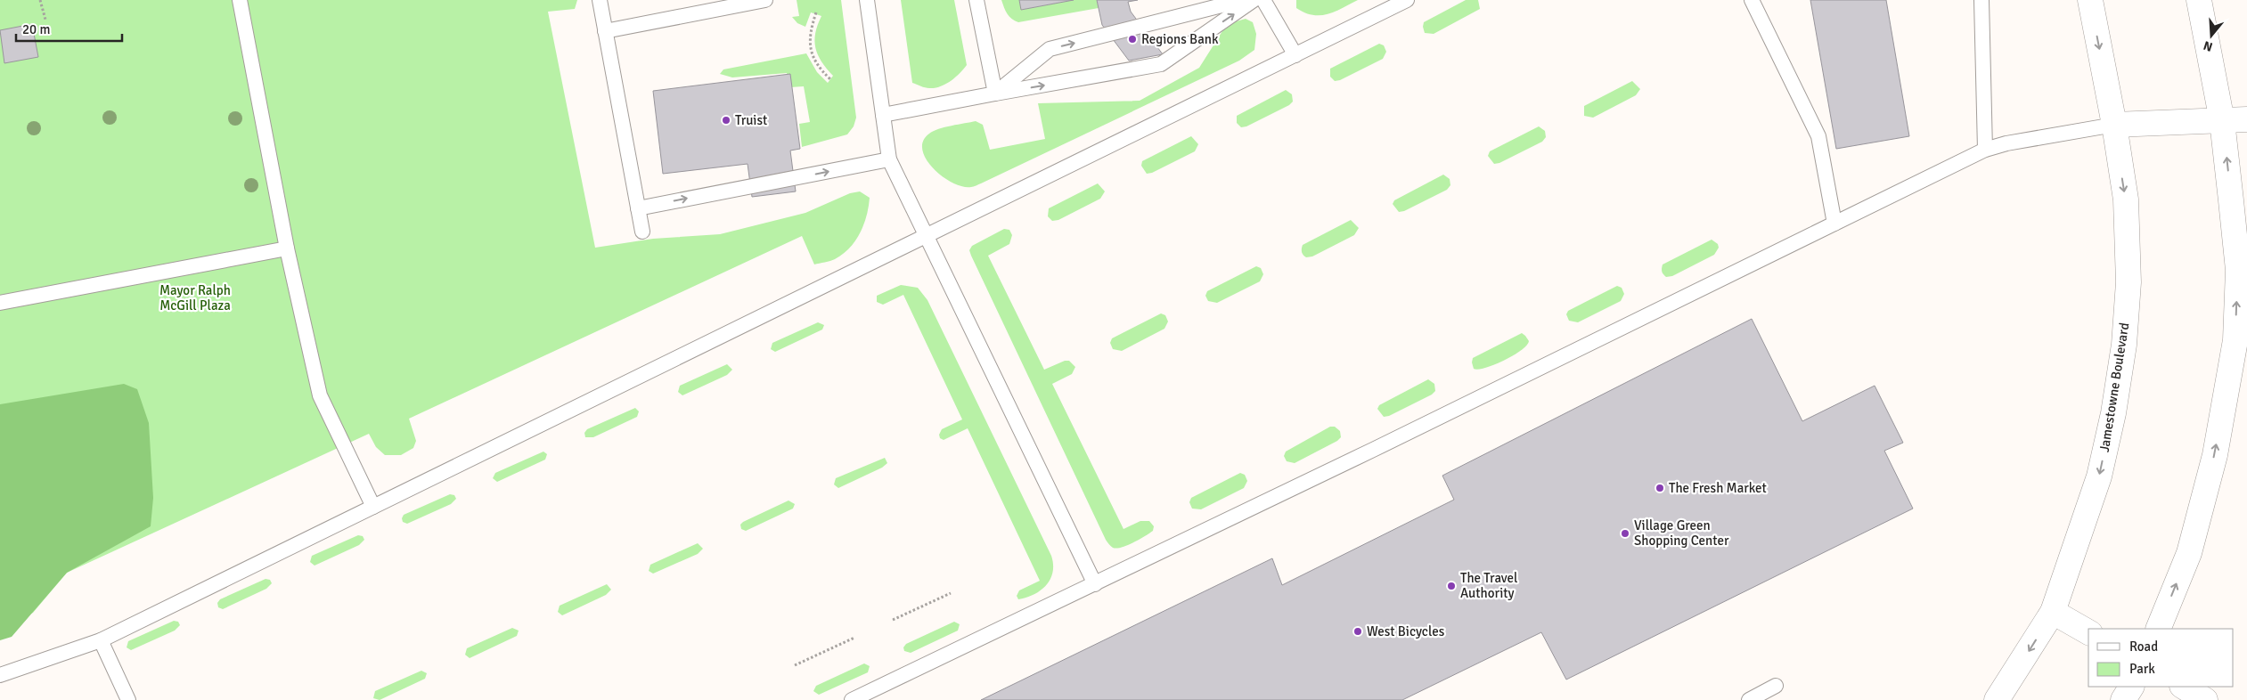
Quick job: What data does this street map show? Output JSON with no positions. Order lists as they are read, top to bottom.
{
  "streets": {
    "street": ["Jamestowne Boulevard"]
  },
  "parks": ["Mayor Ralph McGill Plaza"],
  "places": [
    "Regions Bank",
    "Truist",
    "The Fresh Market",
    "Village Green Shopping Center",
    "The Travel Authority",
    "West Bicycles"
  ],
  "legend": ["Road", "Park"],
  "scale_bar": "20 m",
  "north": "bottom"
}
